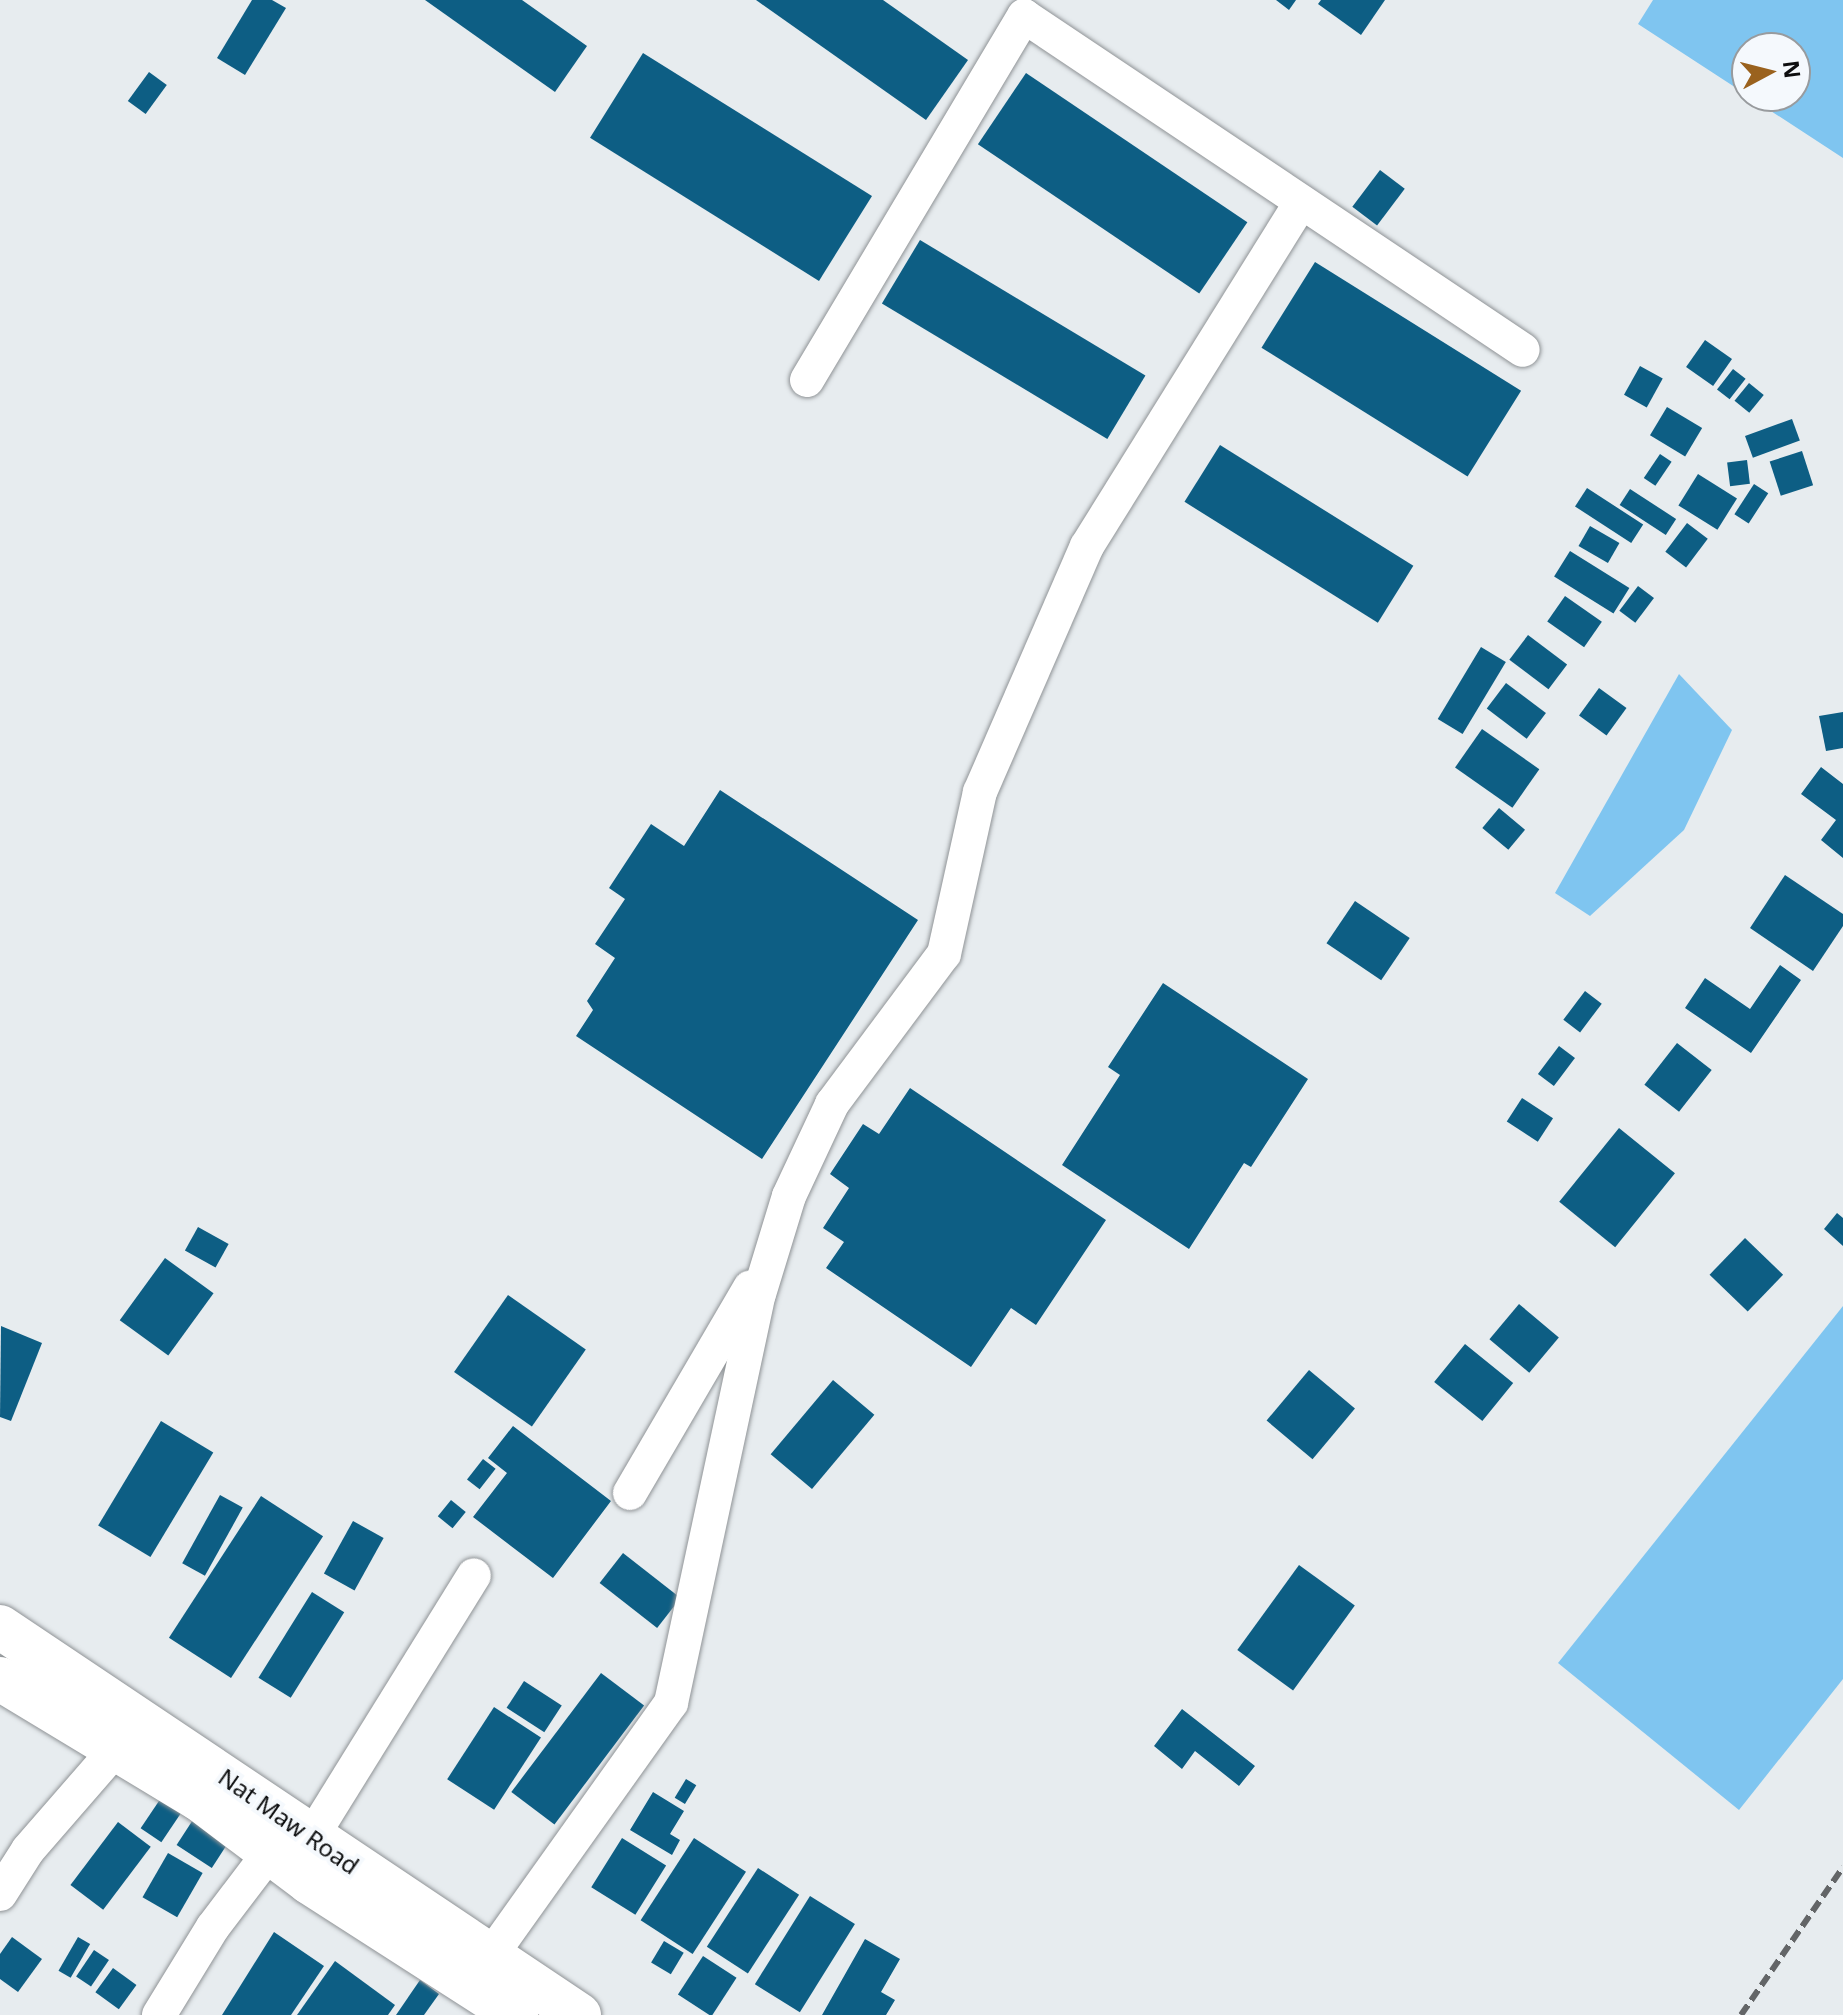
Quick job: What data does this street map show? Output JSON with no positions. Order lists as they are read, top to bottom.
{
  "streets": {
    "main road": ["Nat Maw Road"]
  },
  "north": "right"
}
